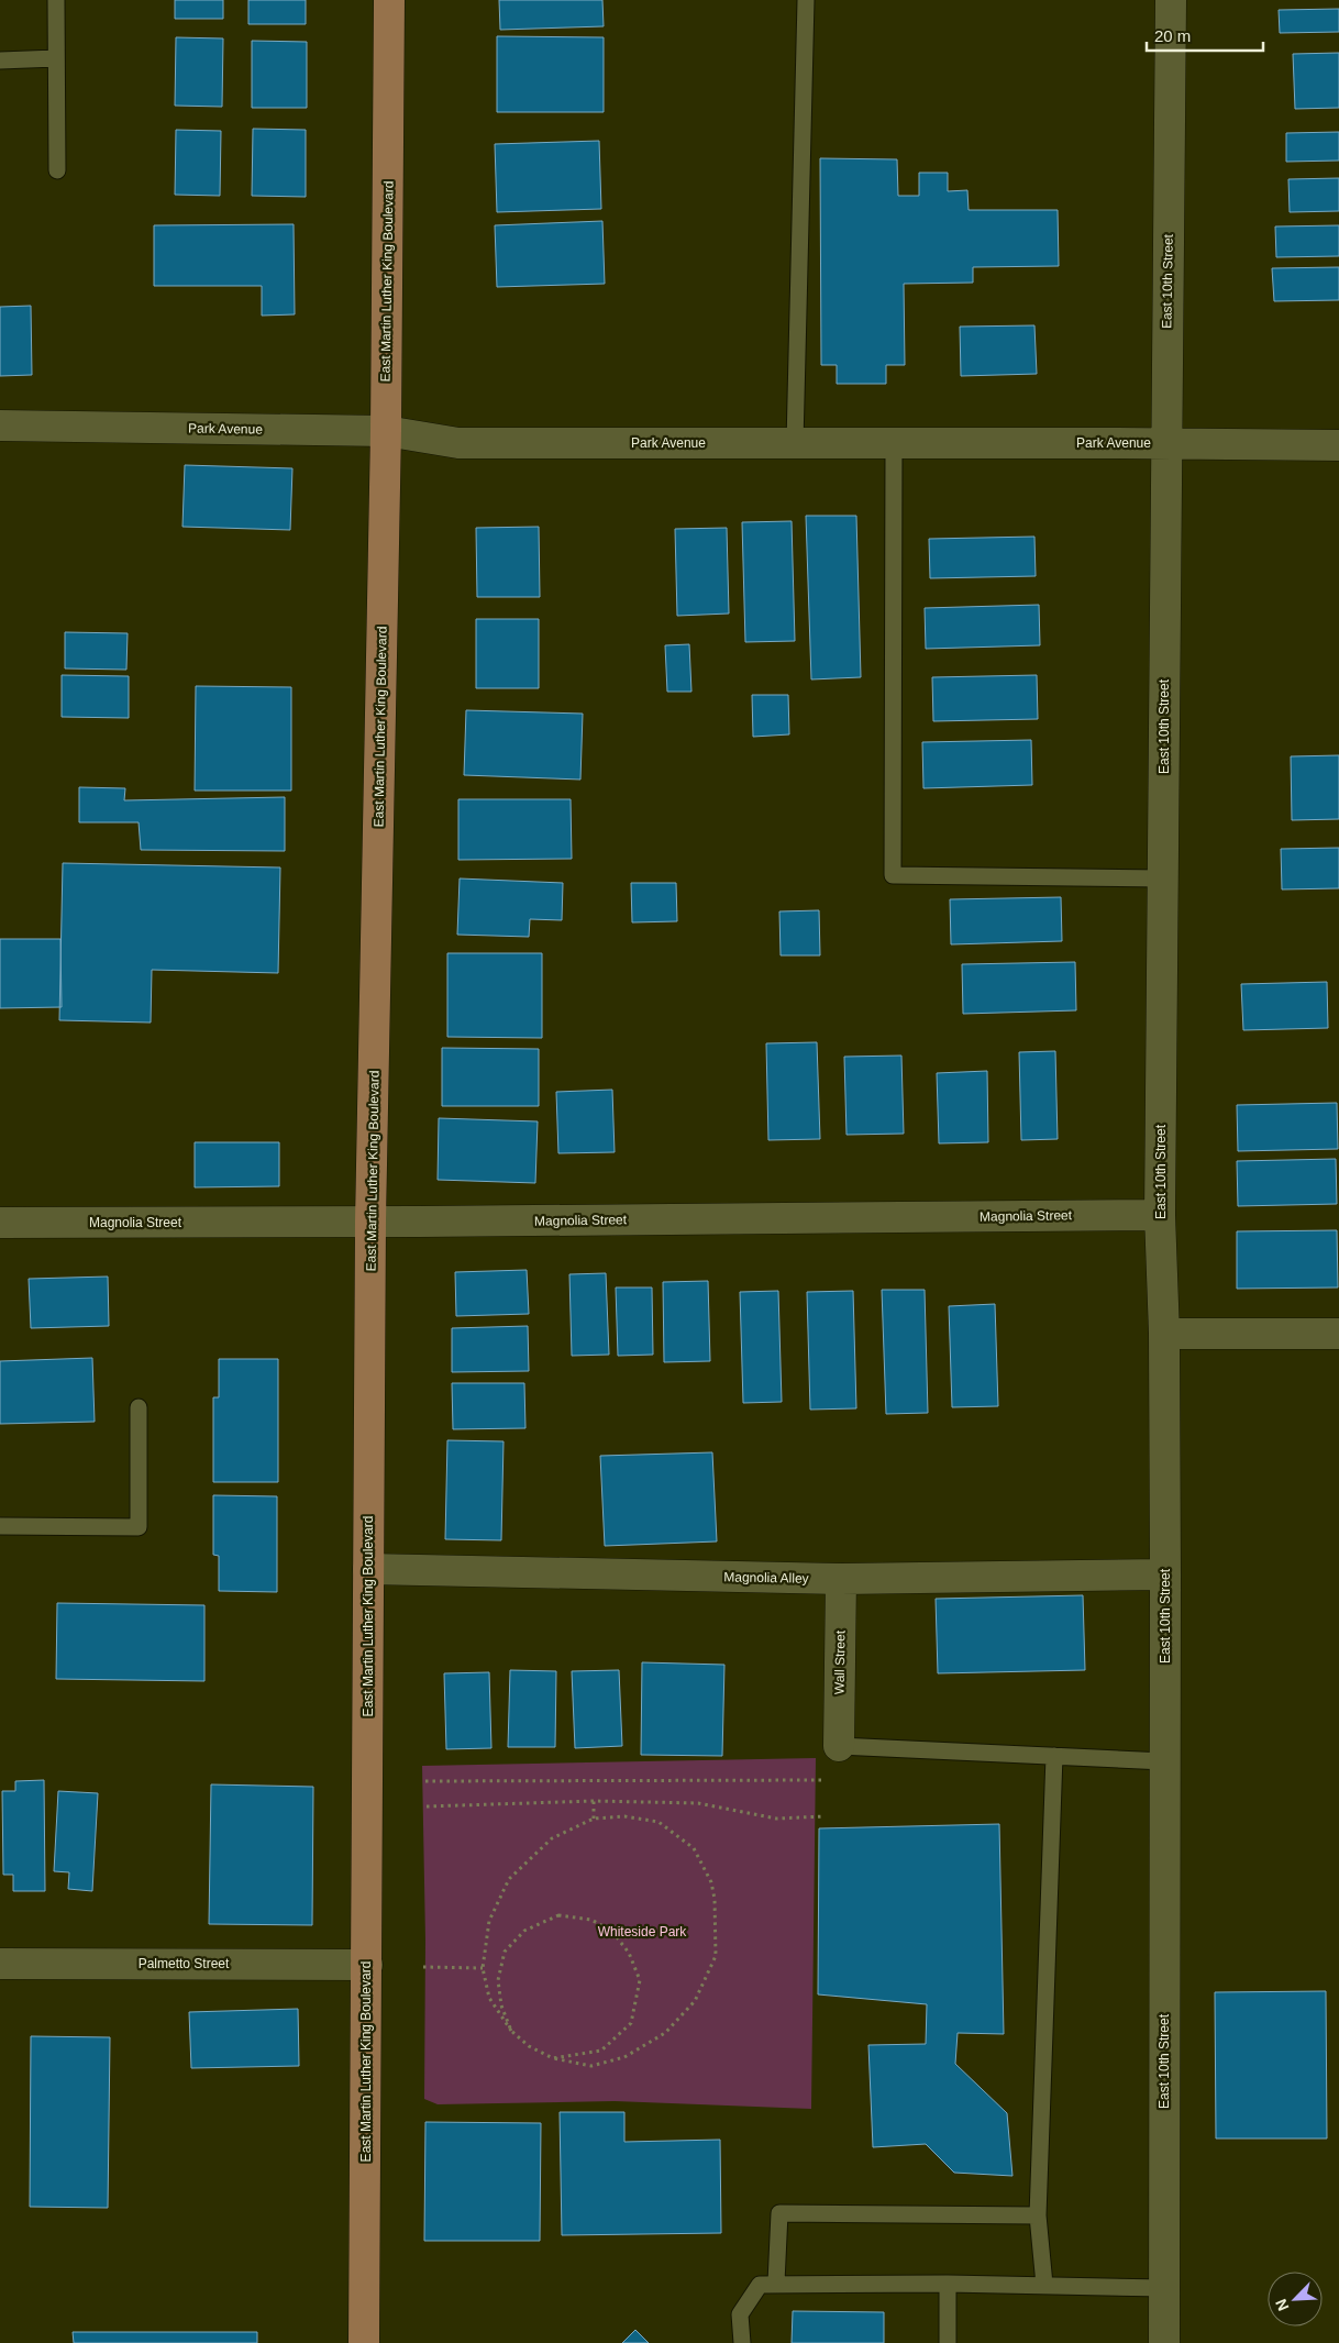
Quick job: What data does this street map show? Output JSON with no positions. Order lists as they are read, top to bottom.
{
  "streets": {
    "main road": ["East Martin Luther King Boulevard"],
    "street": [
      "East 10th Street",
      "Park Avenue",
      "Magnolia Street",
      "Magnolia Alley",
      "Wall Street",
      "Palmetto Street"
    ]
  },
  "crossings": [
    ["East Martin Luther King Boulevard", "Park Avenue"],
    ["East Martin Luther King Boulevard", "Magnolia Street"],
    ["East Martin Luther King Boulevard", "Magnolia Alley"],
    ["East Martin Luther King Boulevard", "Palmetto Street"],
    ["East 10th Street", "Park Avenue"],
    ["East 10th Street", "Magnolia Street"],
    ["East 10th Street", "Magnolia Alley"],
    ["Magnolia Alley", "Wall Street"]
  ],
  "parks": ["Whiteside Park"],
  "scale_bar": "20 m",
  "north": "bottom left"
}
